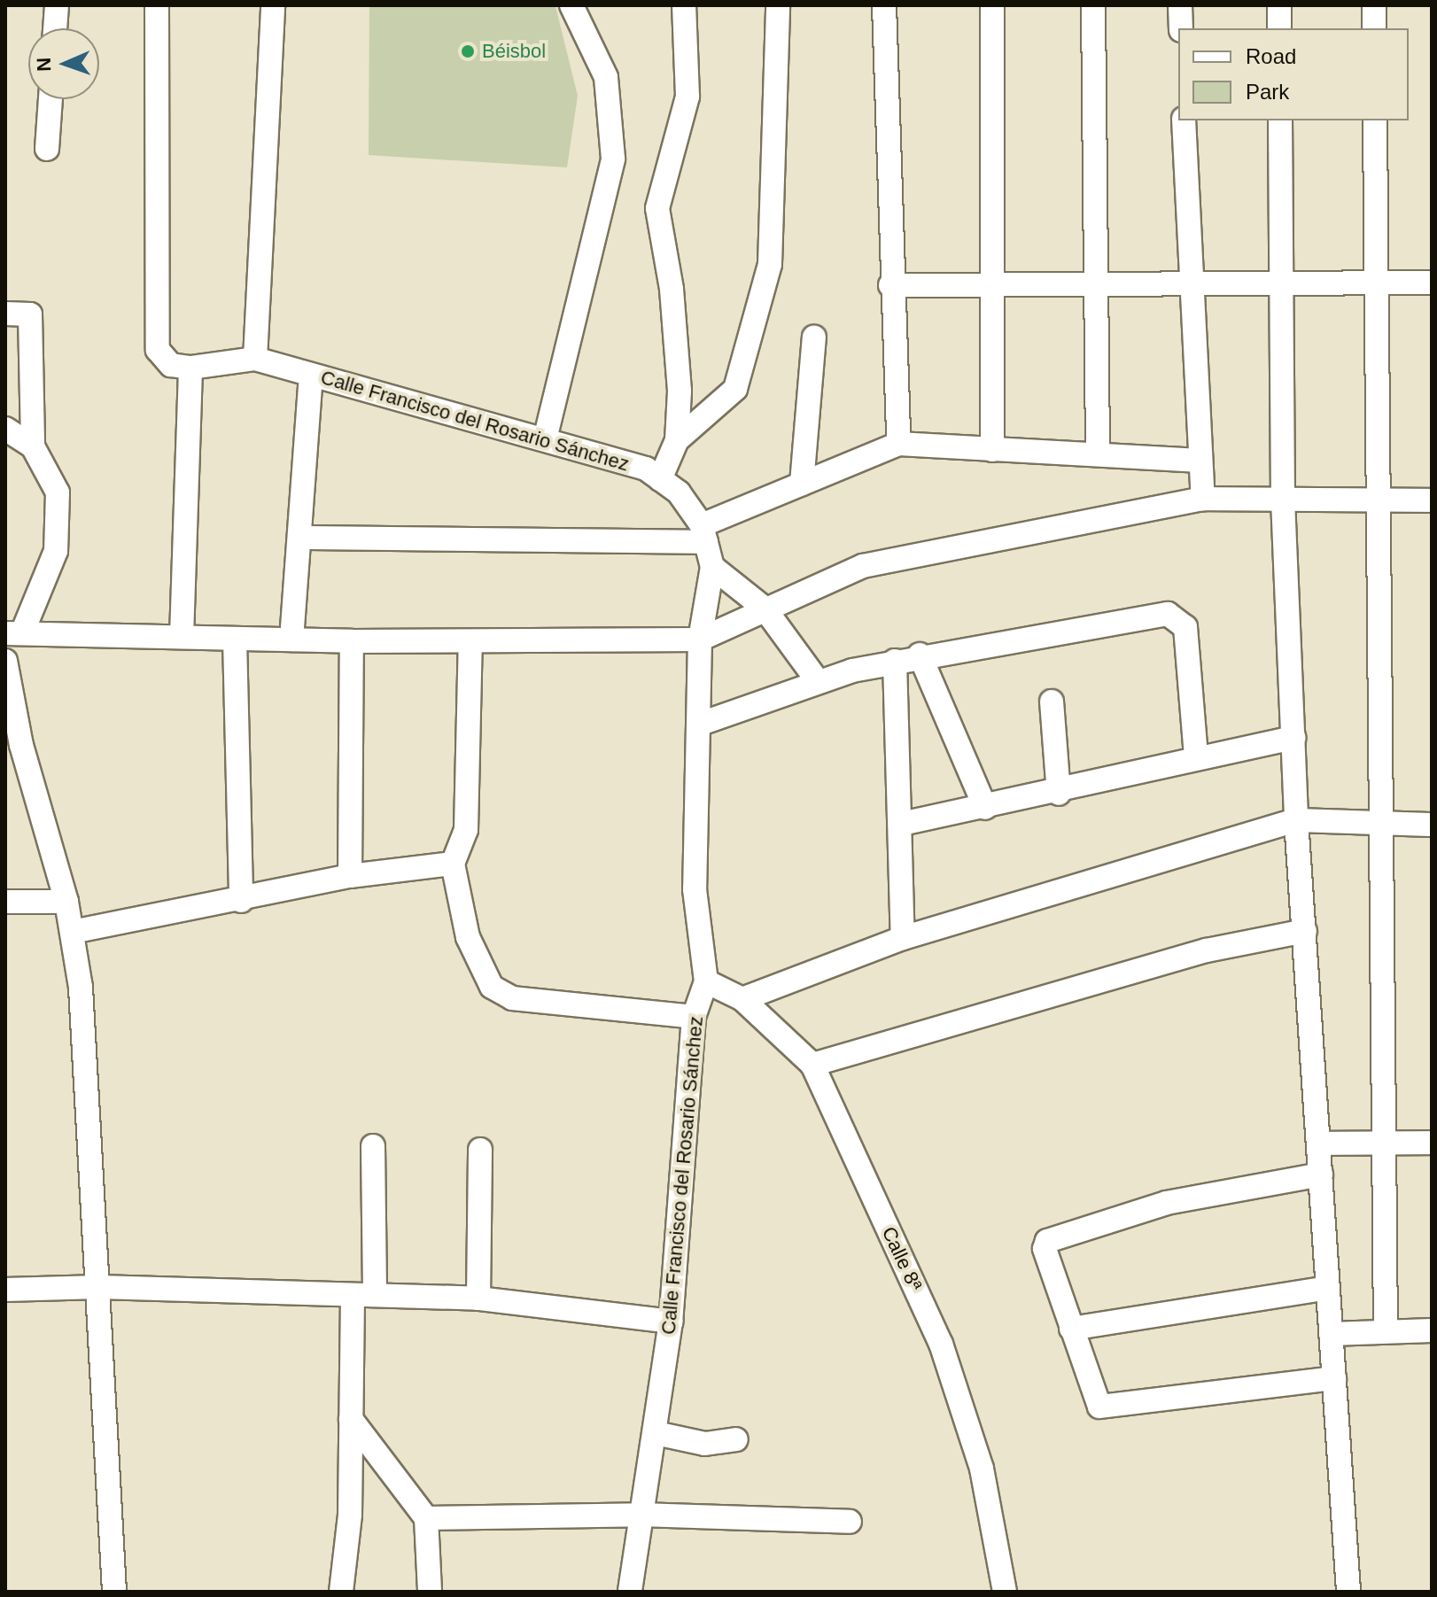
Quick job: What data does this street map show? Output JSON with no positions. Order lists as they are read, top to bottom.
{
  "streets": {
    "street": ["Calle Francisco del Rosario Sánchez", "Calle 8ª"]
  },
  "crossings": [
    ["Calle Francisco del Rosario Sánchez", "Calle 8ª"]
  ],
  "places": ["Béisbol"],
  "legend": ["Road", "Park"],
  "north": "left"
}
